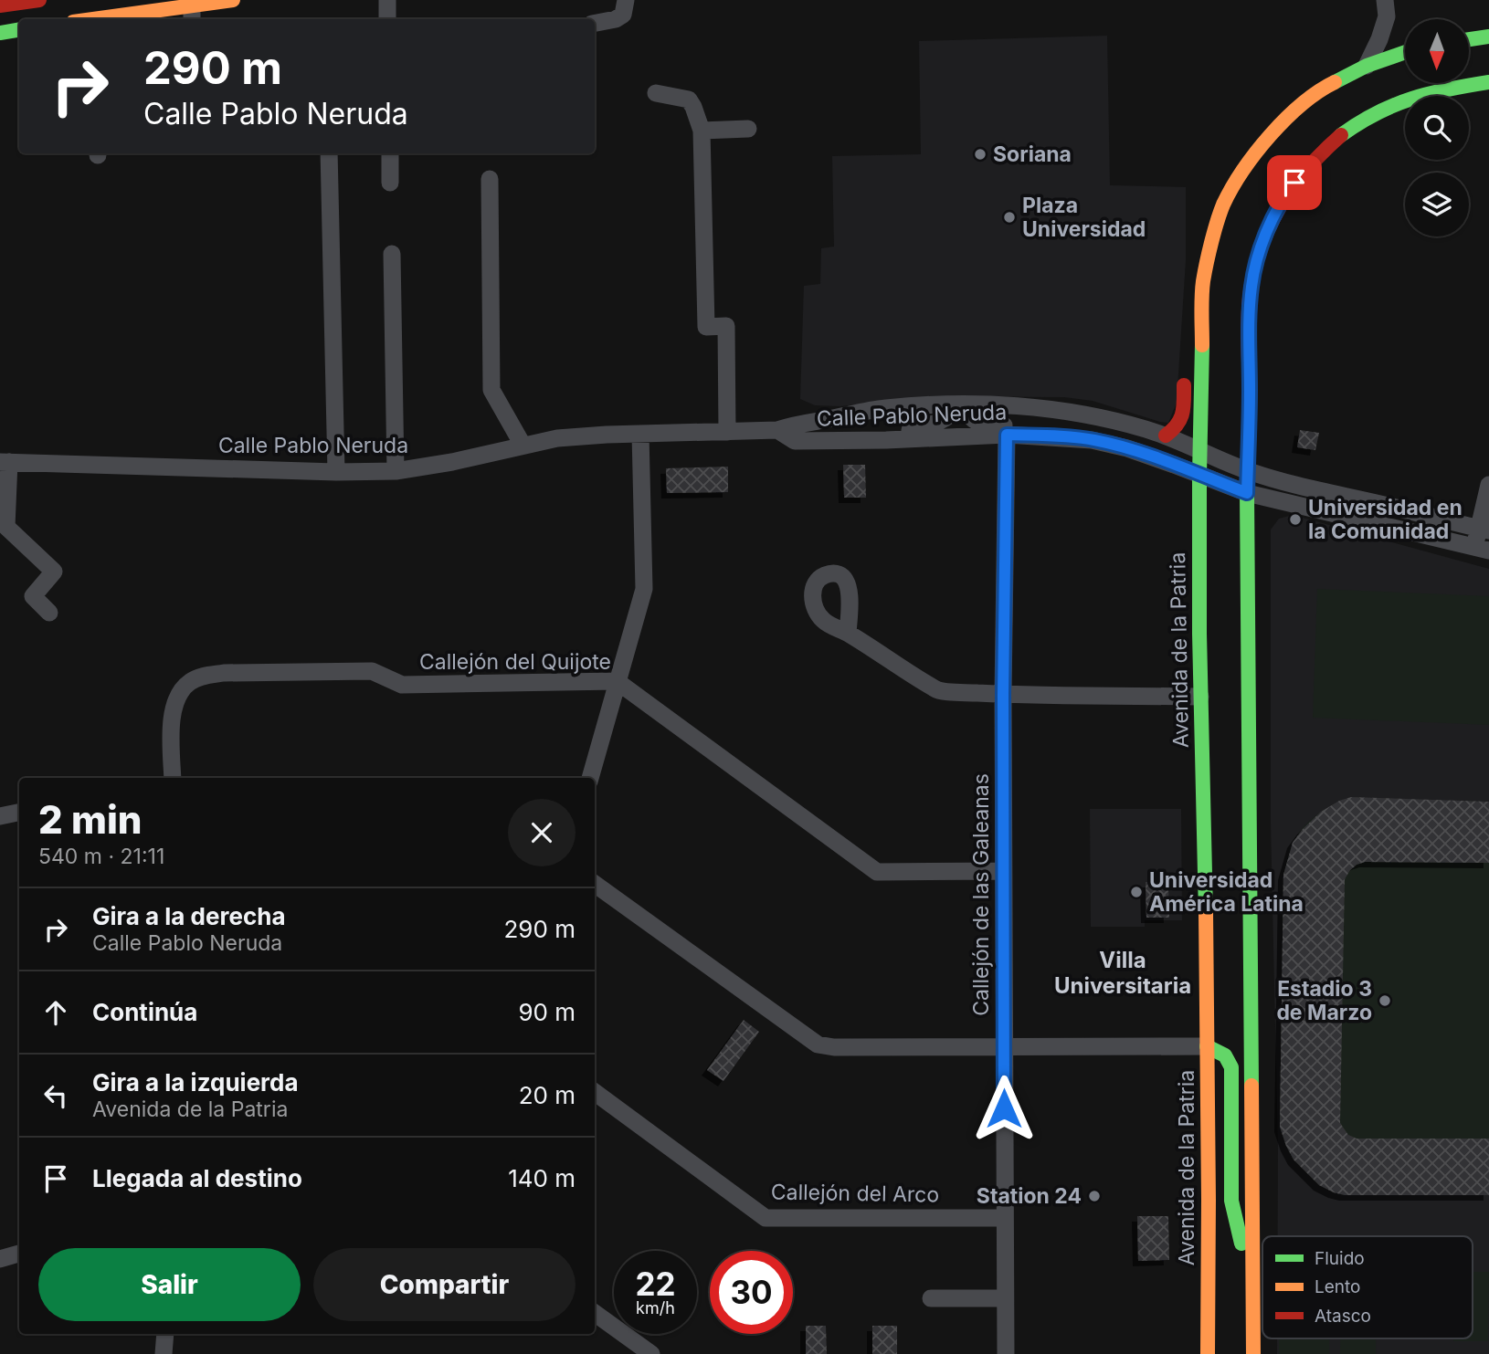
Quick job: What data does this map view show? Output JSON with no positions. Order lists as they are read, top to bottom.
{
  "streets": {
    "main road": ["Avenida de la Patria"],
    "street": [
      "Calle Pablo Neruda",
      "Callejón del Quijote",
      "Callejón de las Galeanas",
      "Callejón del Arco"
    ]
  },
  "crossings": [
    ["Calle Pablo Neruda", "Avenida de la Patria"],
    ["Calle Pablo Neruda", "Callejón de las Galeanas"],
    ["Callejón del Quijote", "Callejón de las Galeanas"],
    ["Callejón de las Galeanas", "Callejón del Arco"]
  ],
  "districts": ["Villa Universitaria"],
  "places": [
    "Soriana",
    "Plaza Universidad",
    "Universidad en la Comunidad",
    "Universidad América Latina",
    "Estadio 3 de Marzo",
    "Station 24"
  ],
  "legend": ["Fluido", "Lento", "Atasco"],
  "north": "bottom",
  "page": {
    "turn": ["290 m", "Calle Pablo Neruda"],
    "heading": ["2 min", "540 m · 21:11"],
    "list": [
      {
        "name": "Gira a la derecha",
        "note": "Calle Pablo Neruda",
        "value": "290 m"
      },
      {
        "name": "Continúa",
        "value": "90 m"
      },
      {
        "name": "Gira a la izquierda",
        "note": "Avenida de la Patria",
        "value": "20 m"
      },
      {
        "name": "Llegada al destino",
        "value": "140 m"
      }
    ],
    "buttons": ["Salir", "Compartir"],
    "speed": "22 km/h",
    "limit": "30"
  }
}
